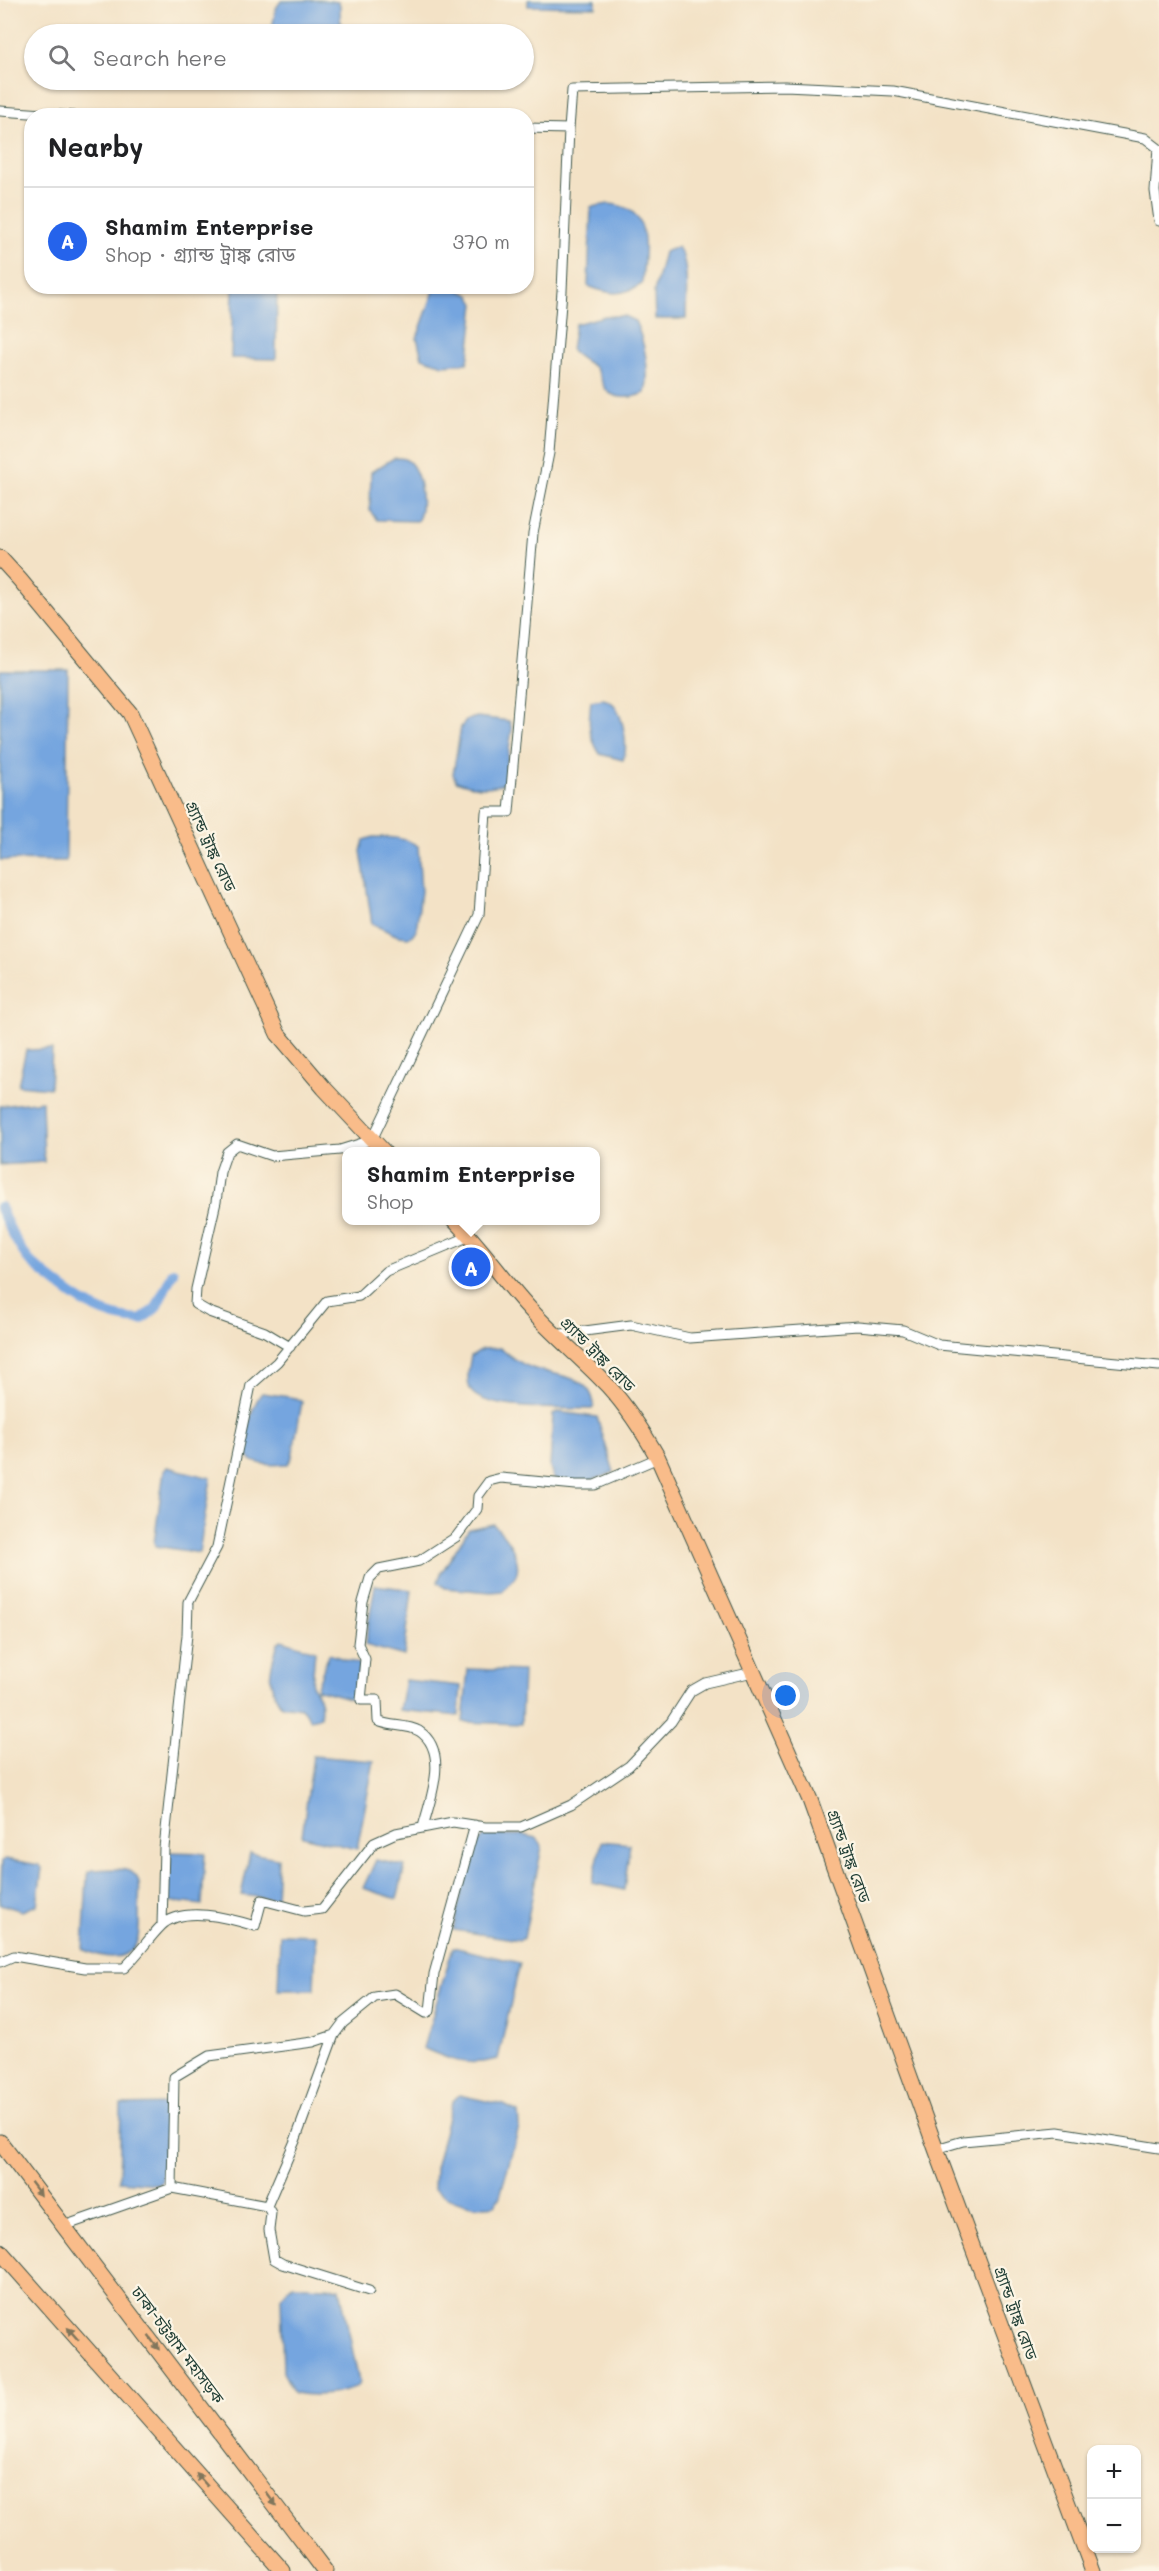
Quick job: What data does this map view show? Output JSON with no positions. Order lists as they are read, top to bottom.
{
  "streets": {
    "highway": ["গ্র্যান্ড ট্রাঙ্ক রোড", "ঢাকা-চট্টগ্রাম মহাসড়ক"]
  },
  "page": {
    "search": "Search here",
    "heading": "Nearby",
    "list": [
      {
        "mark": "A",
        "name": "Shamim Enterprise",
        "note": "Shop · গ্র্যান্ড ট্রাঙ্ক রোড",
        "value": "370 m"
      }
    ],
    "popup": ["Shamim Enterprise", "Shop"],
    "pins": "A",
    "map_buttons": ["+", "−"]
  }
}
